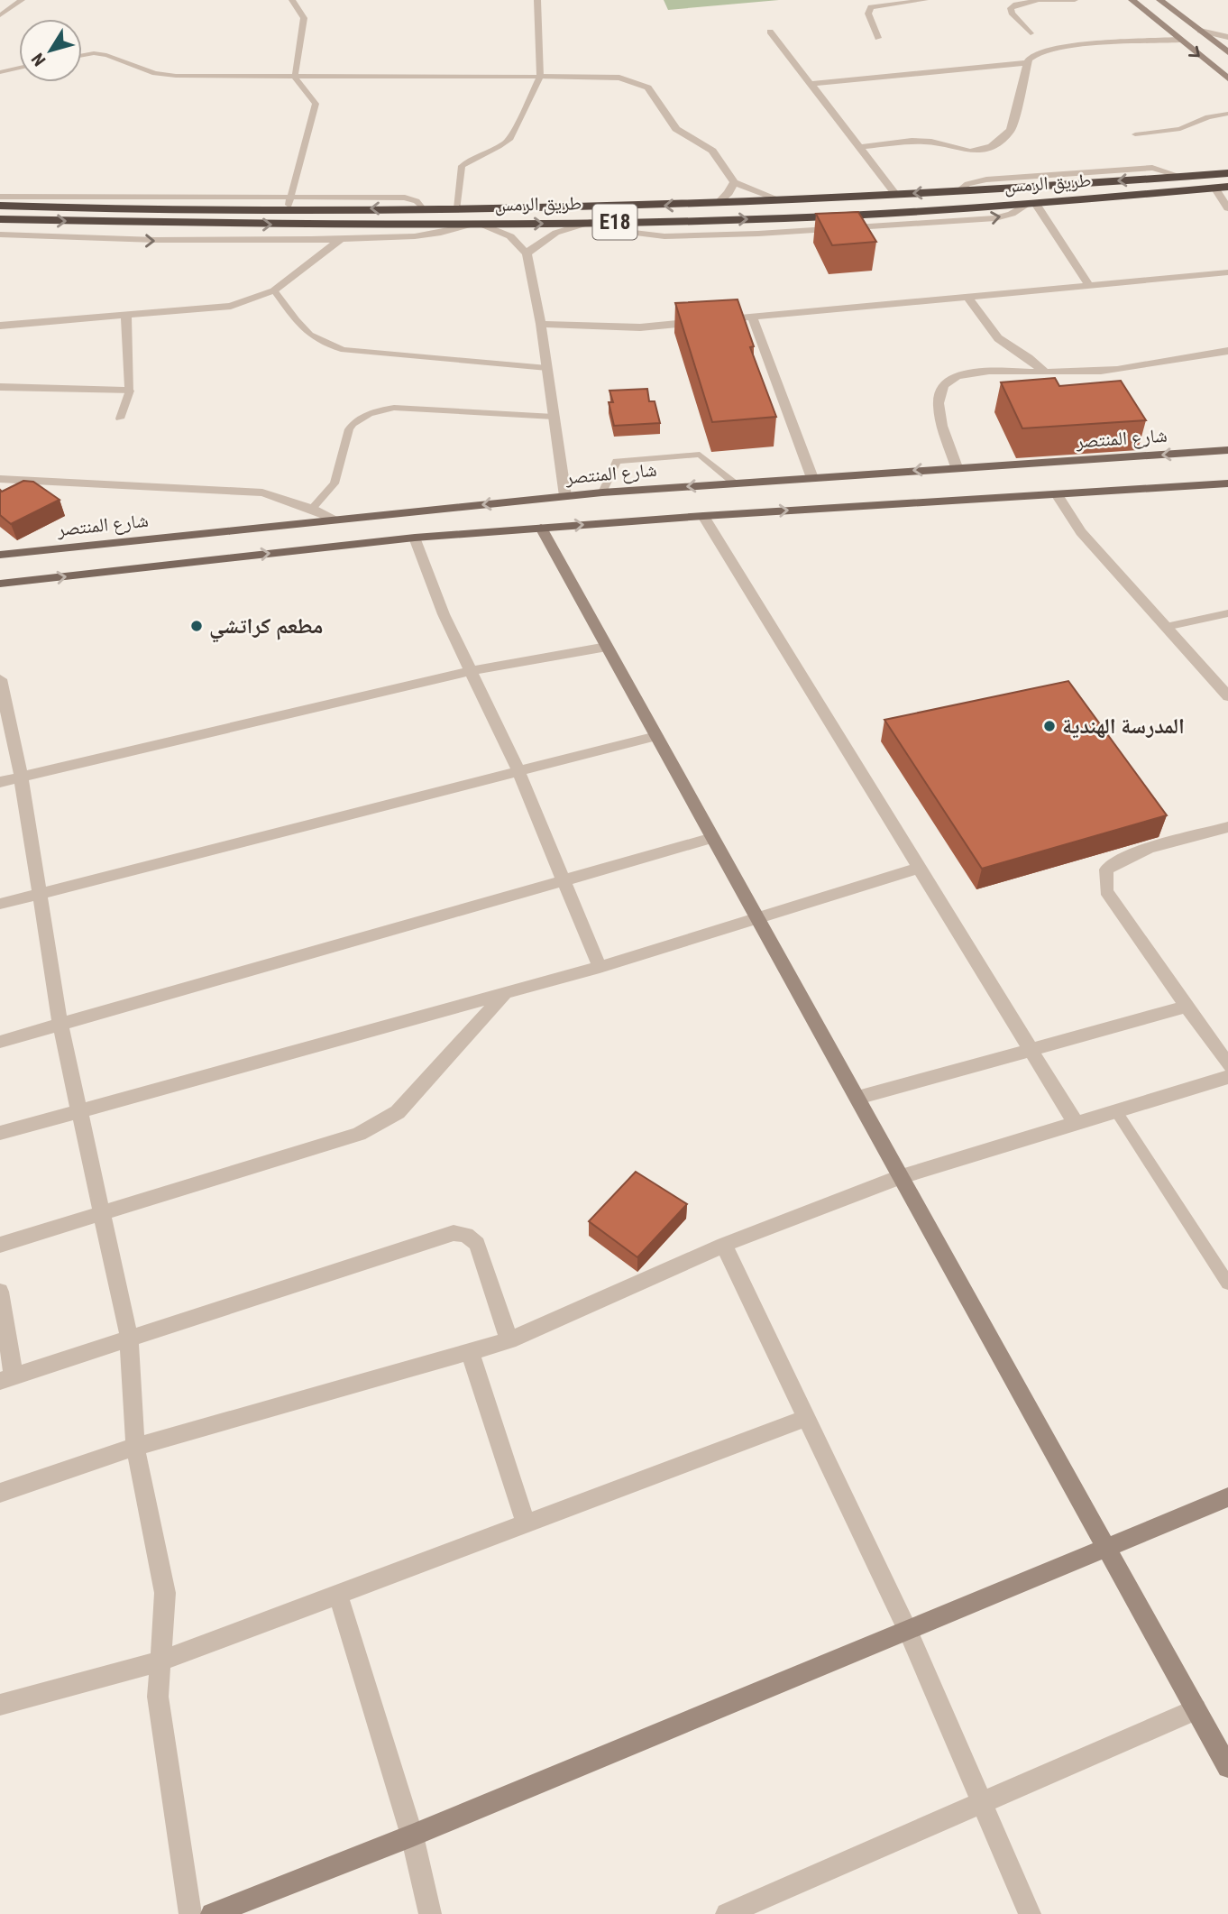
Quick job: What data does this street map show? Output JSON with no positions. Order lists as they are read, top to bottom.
{
  "streets": {
    "highway": ["طريق الرمس", "E18"],
    "main road": ["شارع المنتصر"]
  },
  "places": ["مطعم كراتشي", "المدرسة الهندية"],
  "north": "bottom left"
}
